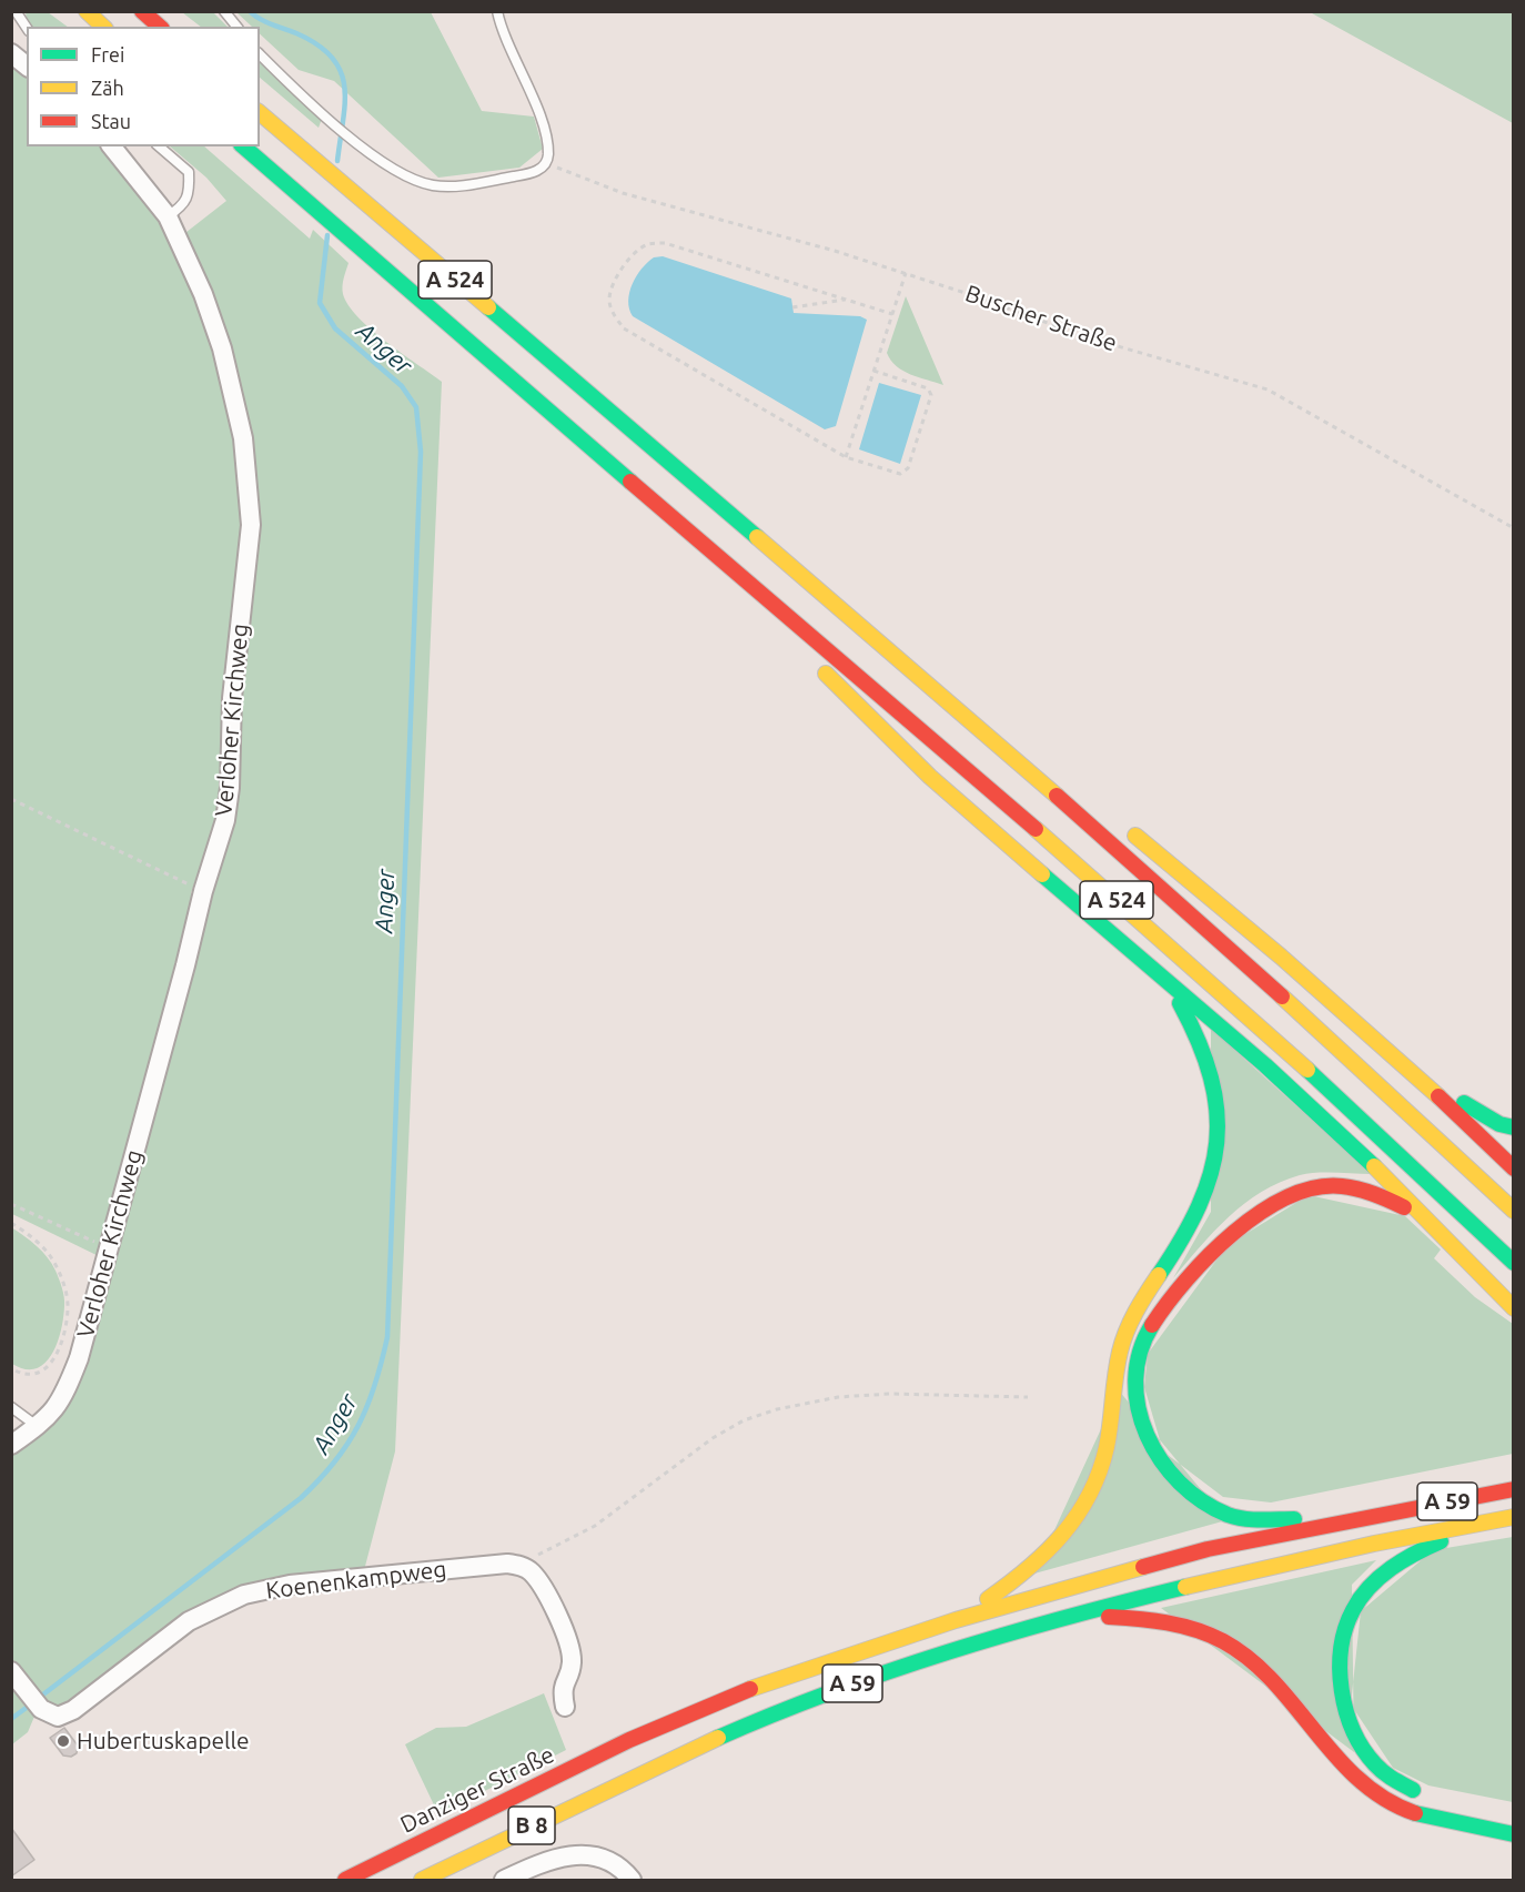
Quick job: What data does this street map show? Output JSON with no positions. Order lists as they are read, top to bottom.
{
  "streets": {
    "highway": [
      "A 524",
      "A 59",
      "Danziger Straße",
      "B 8"
    ],
    "street": ["Verloher Kirchweg", "Koenenkampweg"],
    "path": ["Buscher Straße"]
  },
  "crossings": [
    ["A 59", "Danziger Straße"],
    ["A 59", "B 8"]
  ],
  "water": ["Anger"],
  "places": ["Hubertuskapelle"],
  "legend": ["Frei", "Zäh", "Stau"]
}
